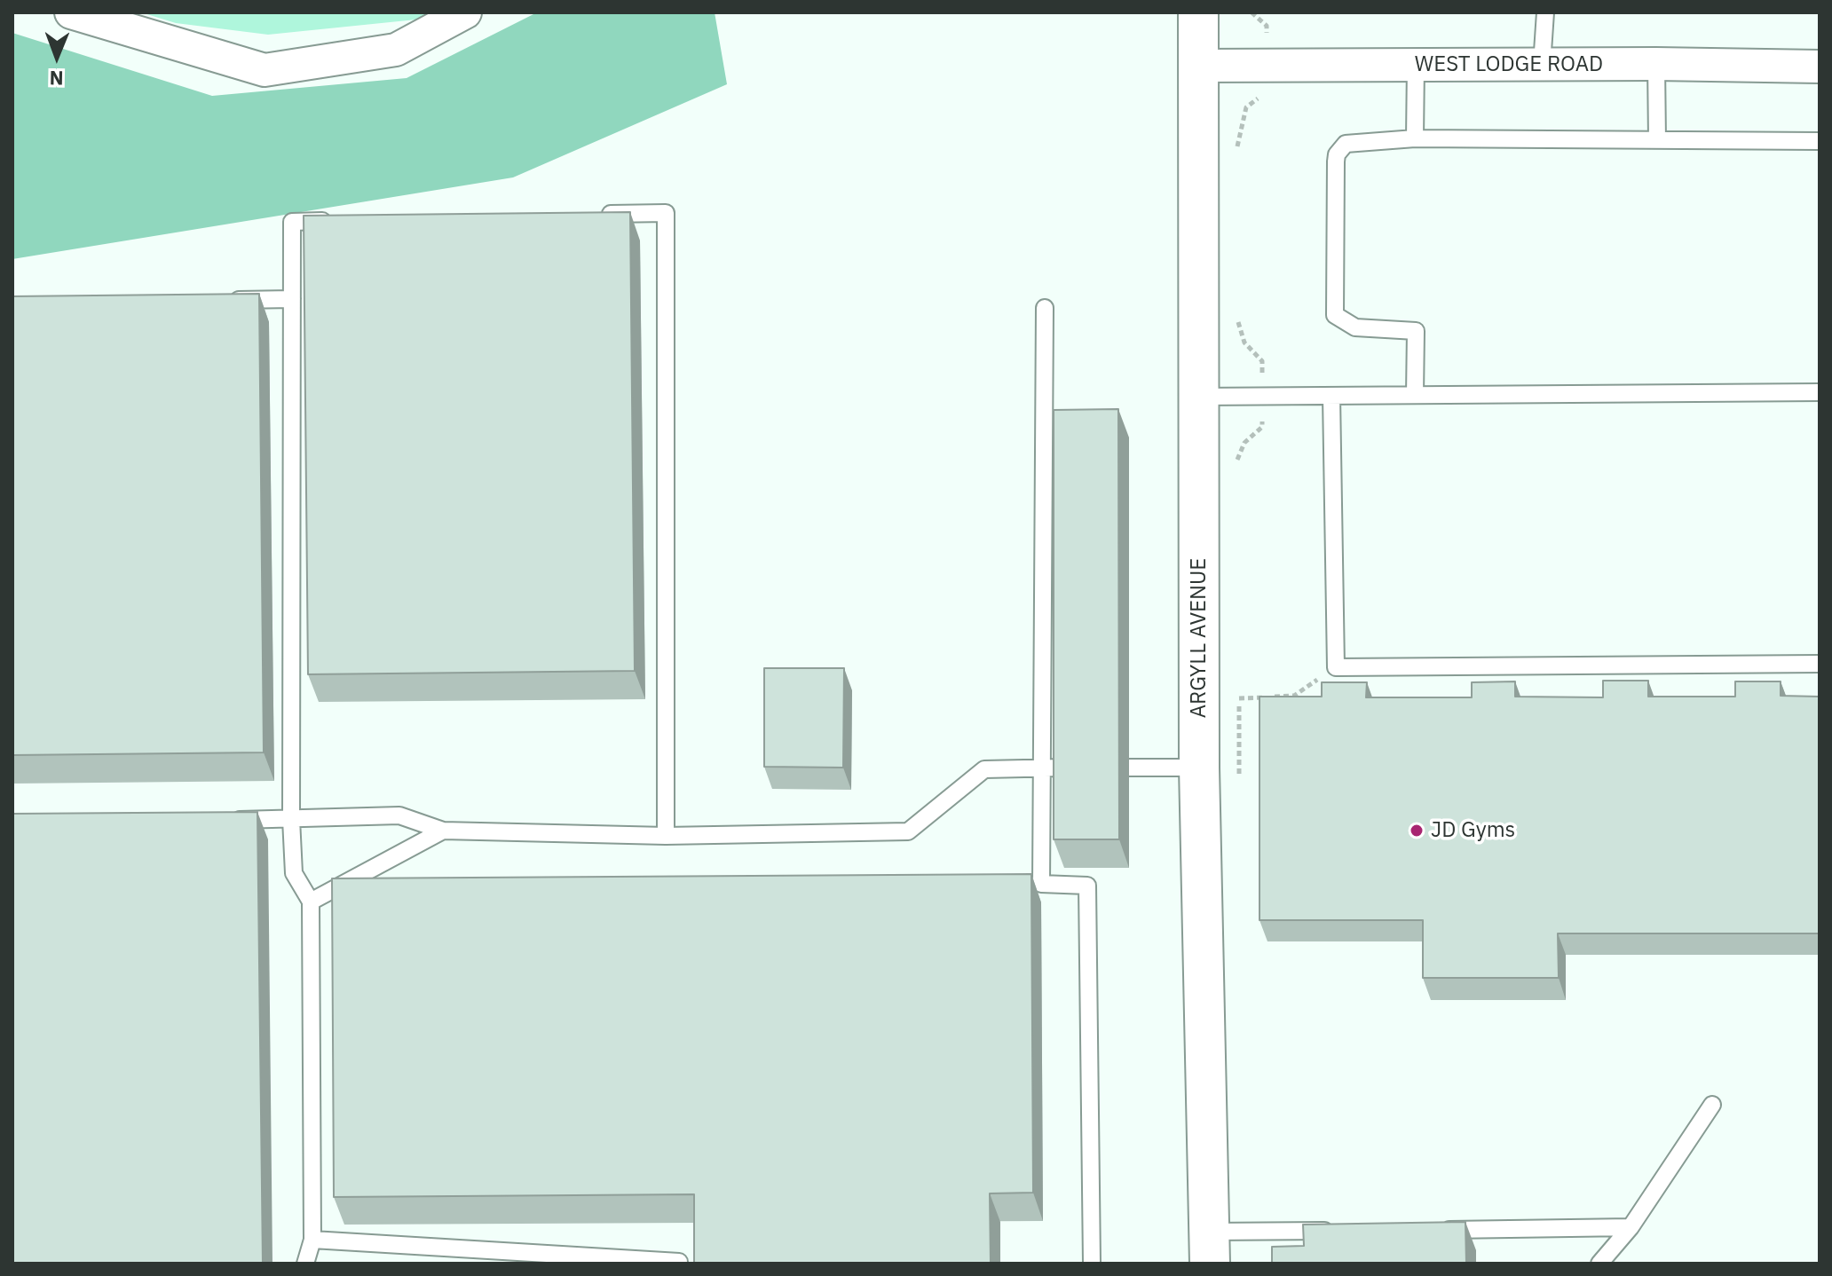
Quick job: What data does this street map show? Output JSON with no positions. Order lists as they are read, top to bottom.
{
  "streets": {
    "street": ["WEST LODGE ROAD", "ARGYLL AVENUE"]
  },
  "crossings": [
    ["WEST LODGE ROAD", "ARGYLL AVENUE"]
  ],
  "places": ["JD Gyms"],
  "north": "bottom"
}
